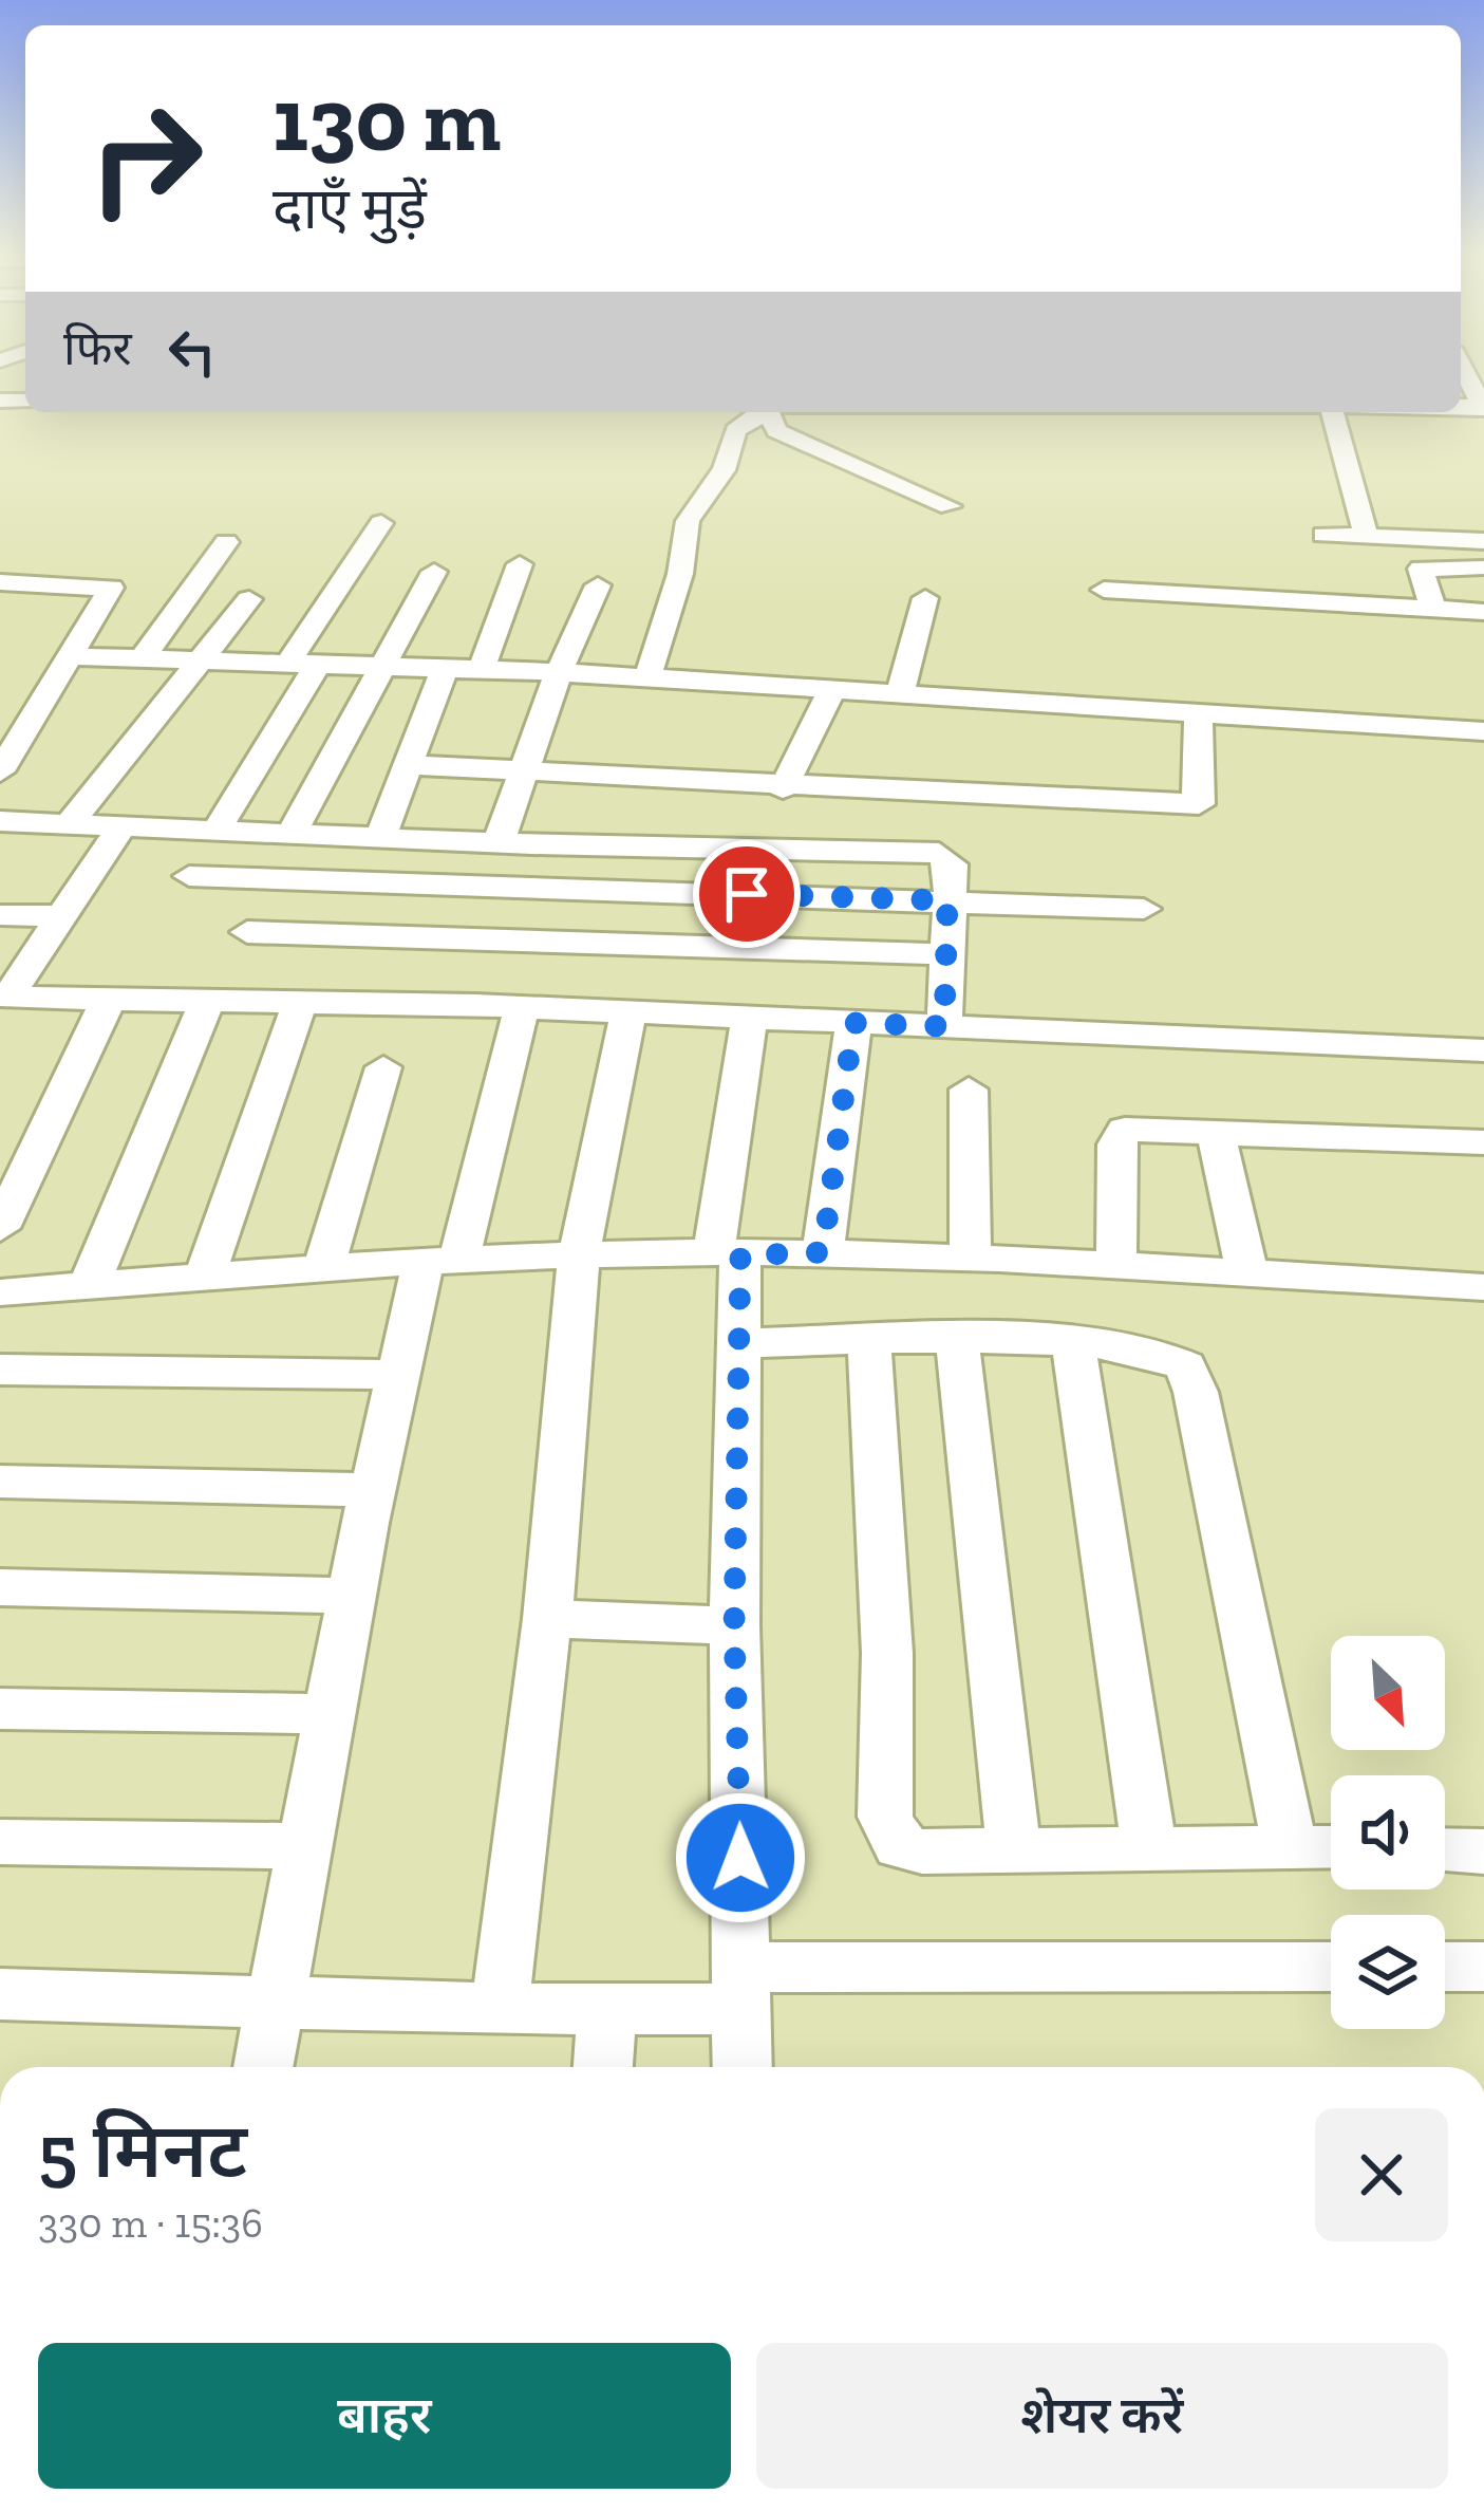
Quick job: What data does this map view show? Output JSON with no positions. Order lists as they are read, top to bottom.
{
  "north": "bottom right",
  "page": {
    "turn": ["130 m", "दाएँ मुड़ें"],
    "then": "फिर",
    "heading": ["5 मिनट", "330 m · 15:36"],
    "buttons": ["बाहर", "शेयर करें"]
  }
}
